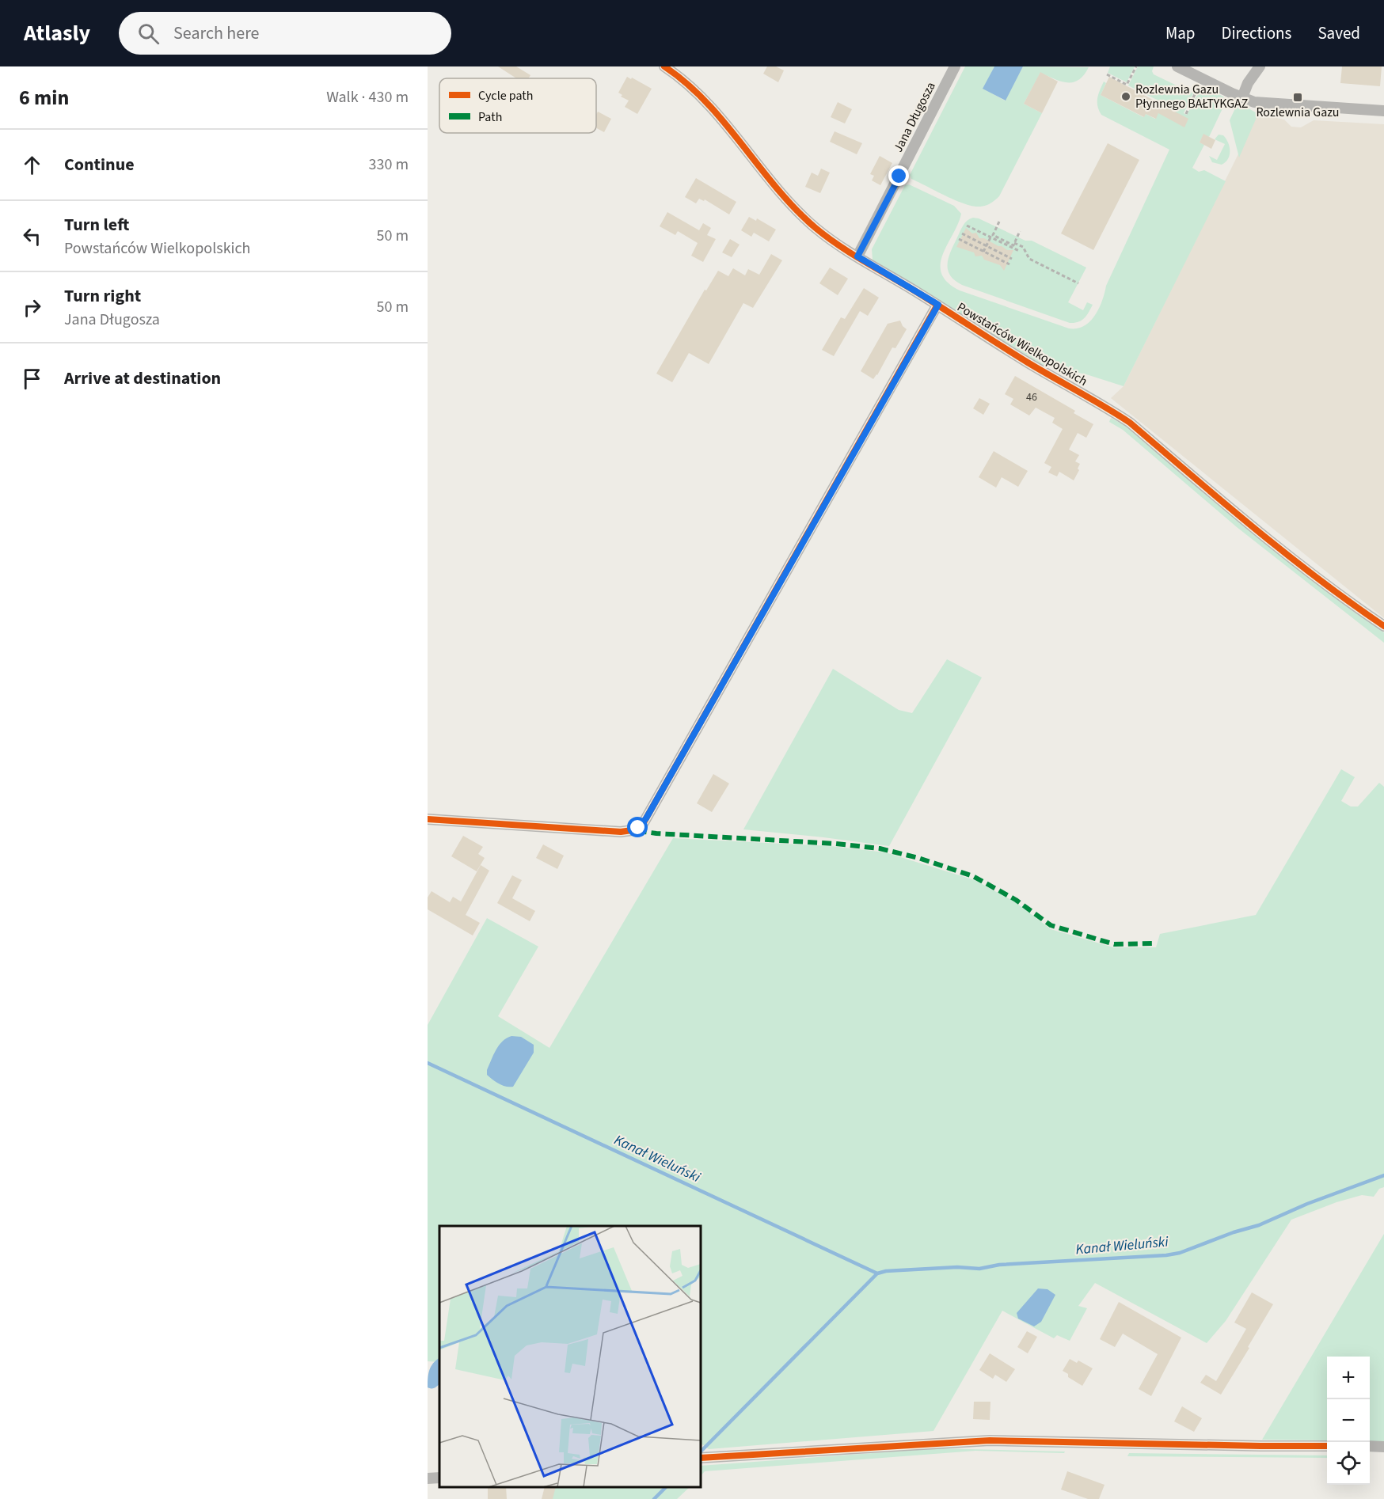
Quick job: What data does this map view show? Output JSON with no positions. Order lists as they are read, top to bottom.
{
  "streets": {
    "street": ["Jana Długosza", "Powstańców Wielkopolskich"]
  },
  "crossings": [
    ["Jana Długosza", "Powstańców Wielkopolskich"]
  ],
  "water": ["Kanał Wieluński"],
  "places": {
    "other": ["Rozlewnia Gazu Płynnego BAŁTYKGAZ"],
    "transit": ["Rozlewnia Gazu"]
  },
  "house_numbers": ["46"],
  "legend": ["Cycle path", "Path"],
  "page": {
    "header": "Atlasly",
    "search": "Search here",
    "nav": ["Map", "Directions", "Saved"],
    "heading": ["6 min", "Walk · 430 m"],
    "list": [
      ["Continue", "330 m"],
      ["Turn left", "Powstańców Wielkopolskich", "50 m"],
      ["Turn right", "Jana Długosza", "50 m"],
      "Arrive at destination"
    ],
    "map_buttons": ["+", "−"]
  }
}
